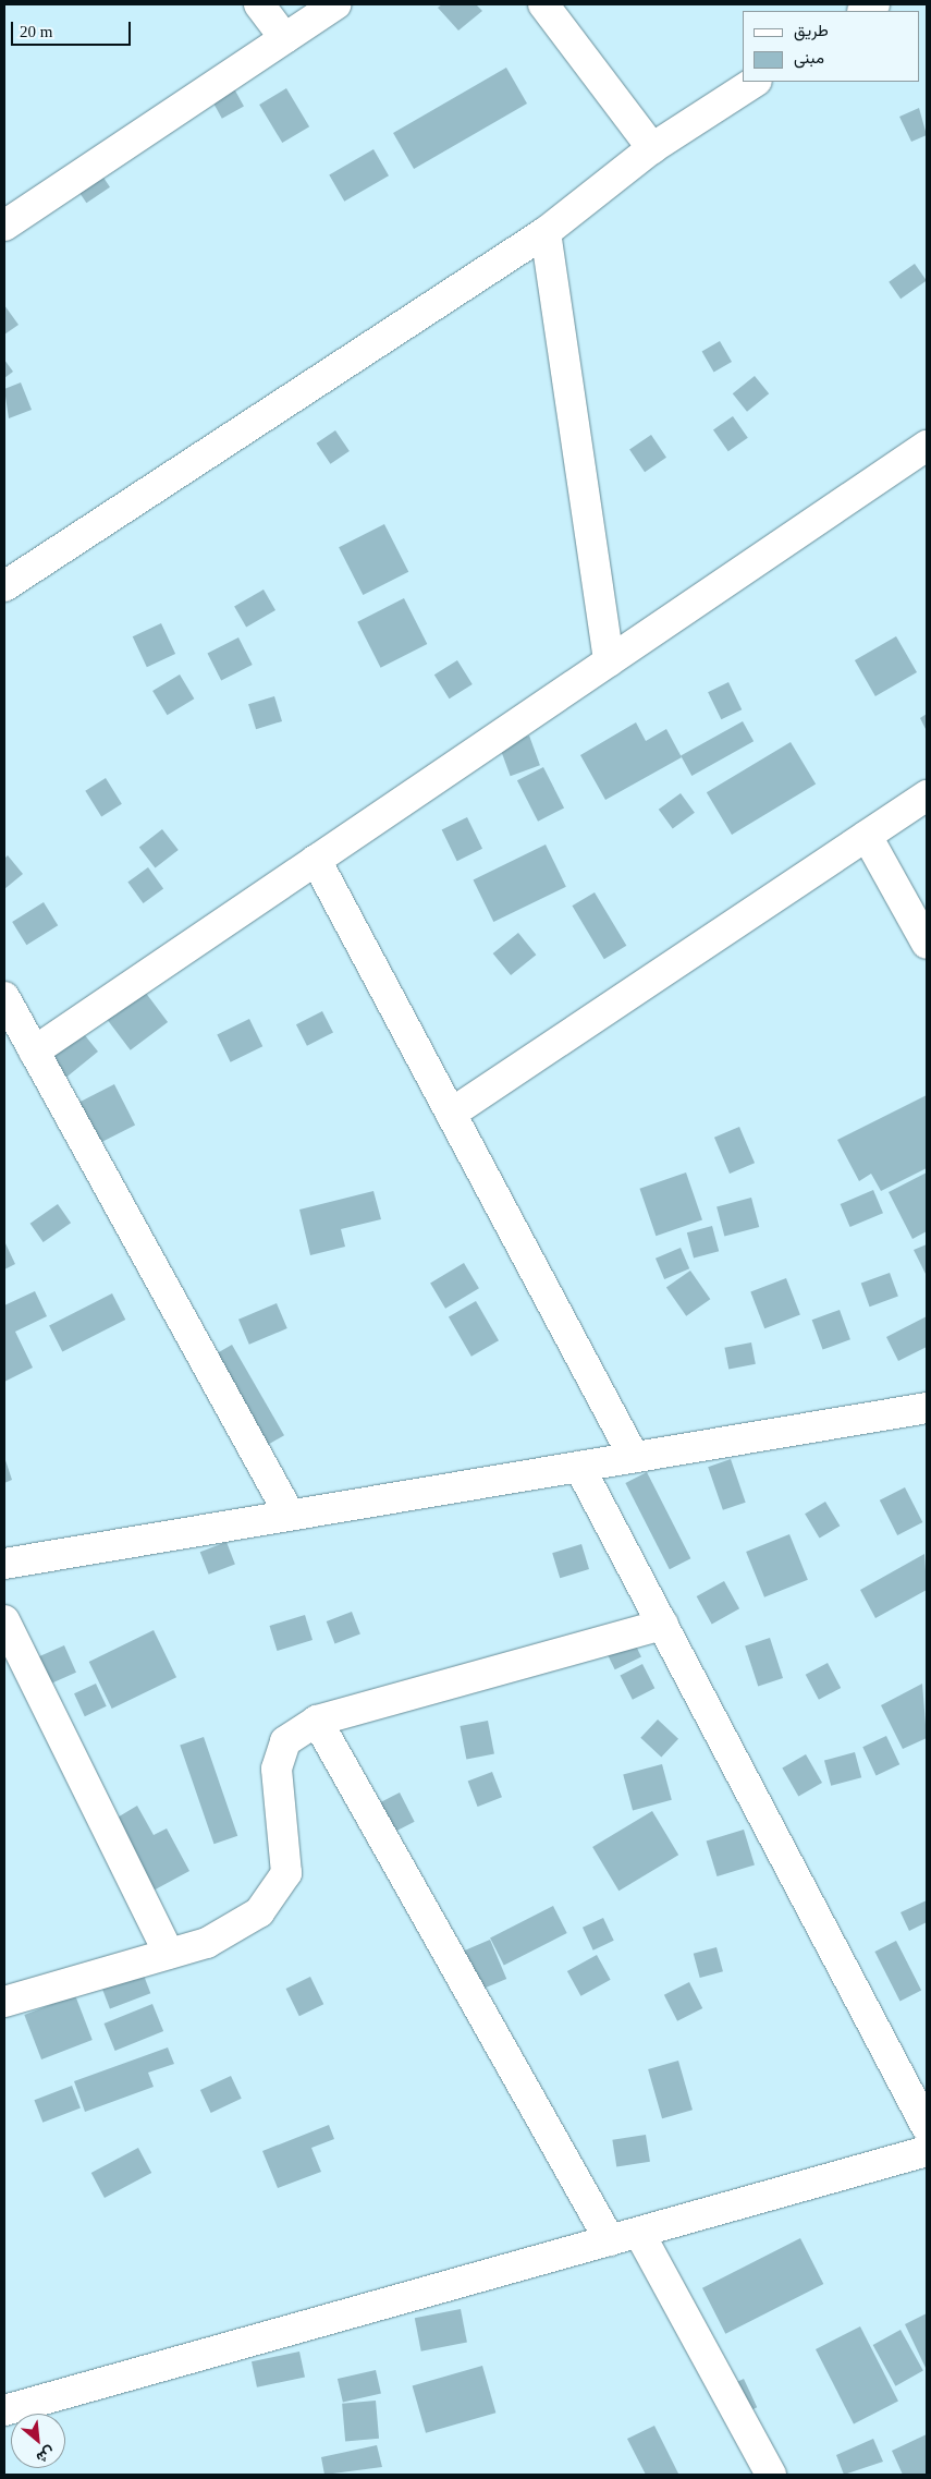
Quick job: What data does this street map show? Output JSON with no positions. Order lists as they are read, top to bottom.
{
  "legend": ["طريق", "مبنى"],
  "scale_bar": "20 m",
  "north": "bottom right"
}
